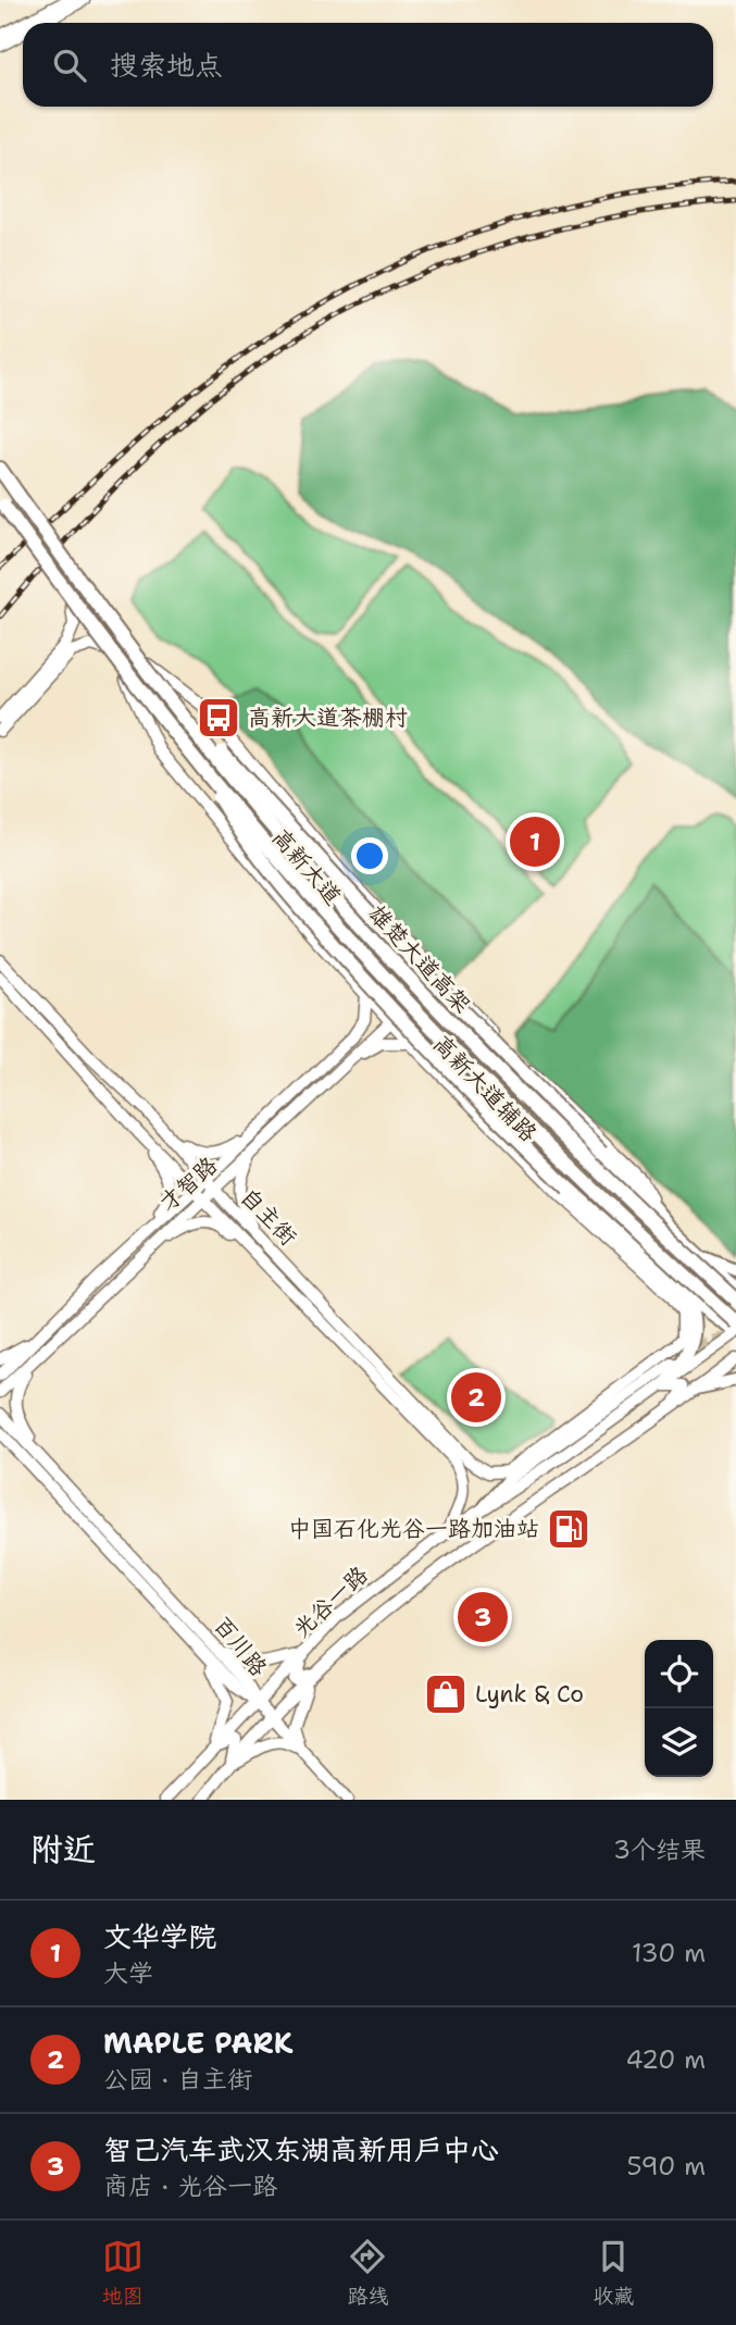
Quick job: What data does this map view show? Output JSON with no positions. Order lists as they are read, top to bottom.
{
  "streets": {
    "highway": ["雄楚大道高架"],
    "main road": [
      "高新大道",
      "高新大道辅路",
      "才智路",
      "自主街",
      "光谷一路",
      "百川路"
    ]
  },
  "crossings": [
    ["高新大道", "高新大道辅路"],
    ["高新大道", "才智路"],
    ["高新大道", "光谷一路"],
    ["高新大道辅路", "才智路"],
    ["高新大道辅路", "自主街"],
    ["才智路", "自主街"],
    ["自主街", "光谷一路"],
    ["光谷一路", "百川路"]
  ],
  "places": {
    "bus stop": ["高新大道茶棚村"],
    "fuel station": ["中国石化光谷一路加油站"],
    "shop": ["Lynk & Co"]
  },
  "page": {
    "search": "搜索地点",
    "pins": ["1", "2", "3"],
    "heading": ["附近", "3个结果"],
    "list": [
      {
        "mark": "1",
        "name": "文华学院",
        "note": "大学",
        "value": "130 m"
      },
      {
        "mark": "2",
        "name": "MAPLE PARK",
        "note": "公园 · 自主街",
        "value": "420 m"
      },
      {
        "mark": "3",
        "name": "智己汽车武汉东湖高新用户中心",
        "note": "商店 · 光谷一路",
        "value": "590 m"
      }
    ],
    "nav": ["地图", "路线", "收藏"]
  }
}
